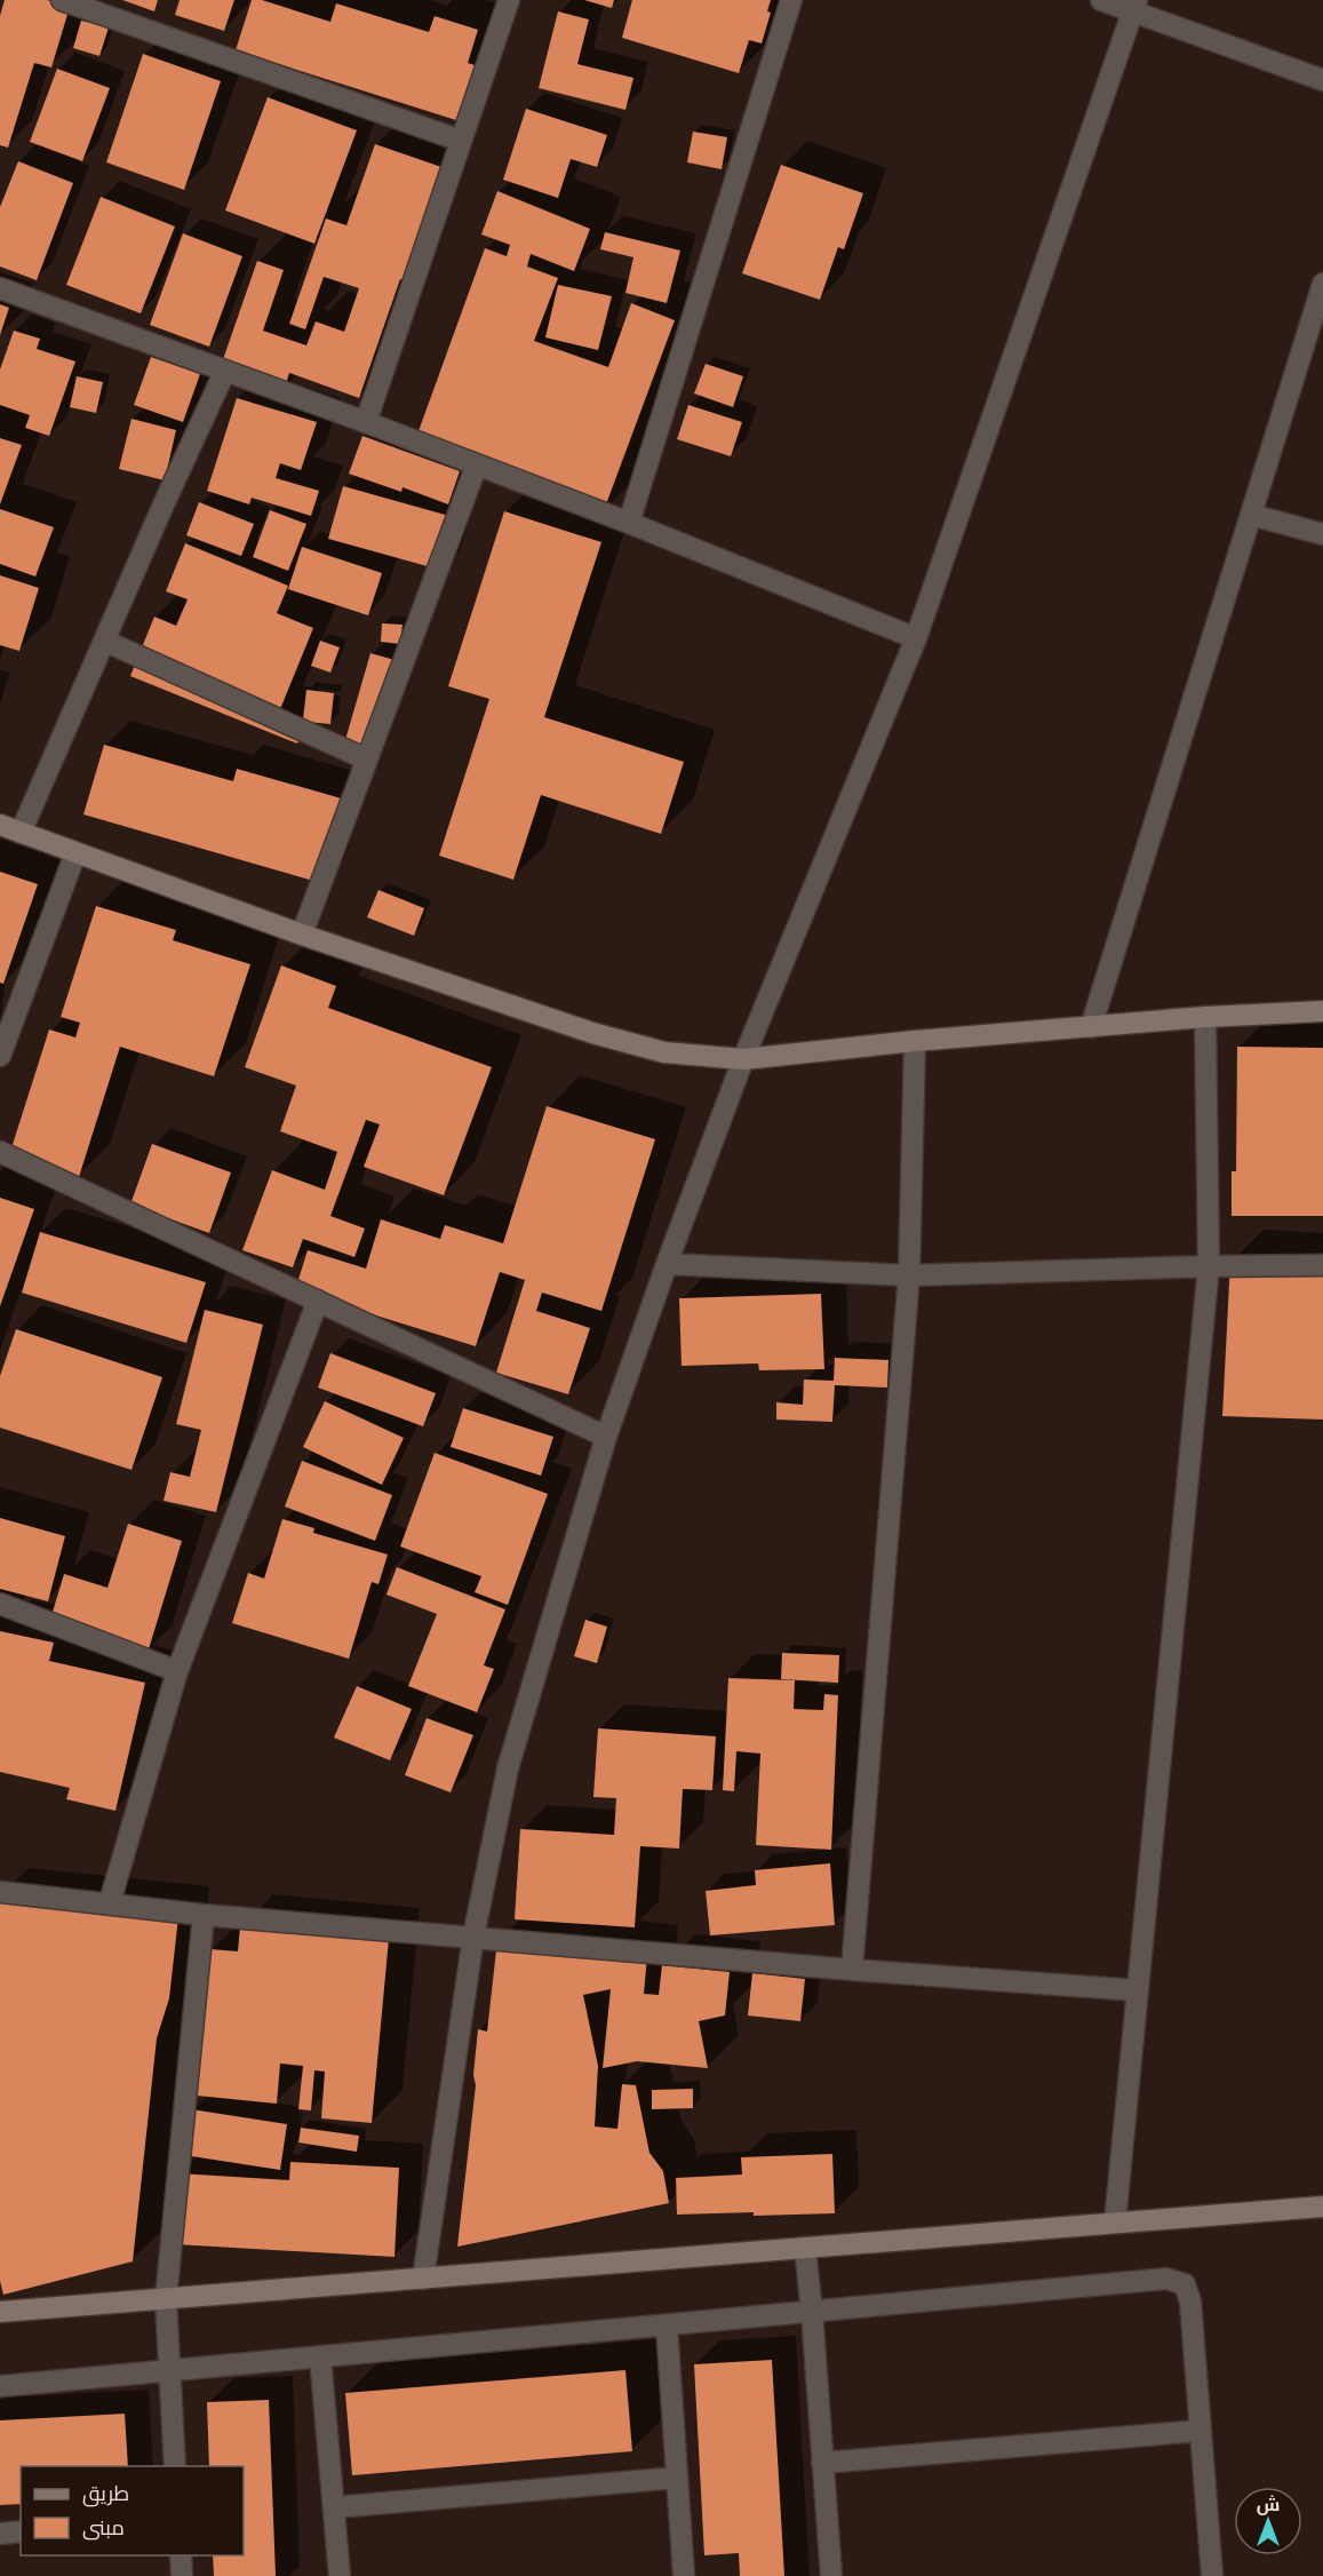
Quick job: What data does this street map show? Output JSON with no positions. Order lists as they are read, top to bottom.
{
  "legend": ["طريق", "مبنى"],
  "north": "top"
}
